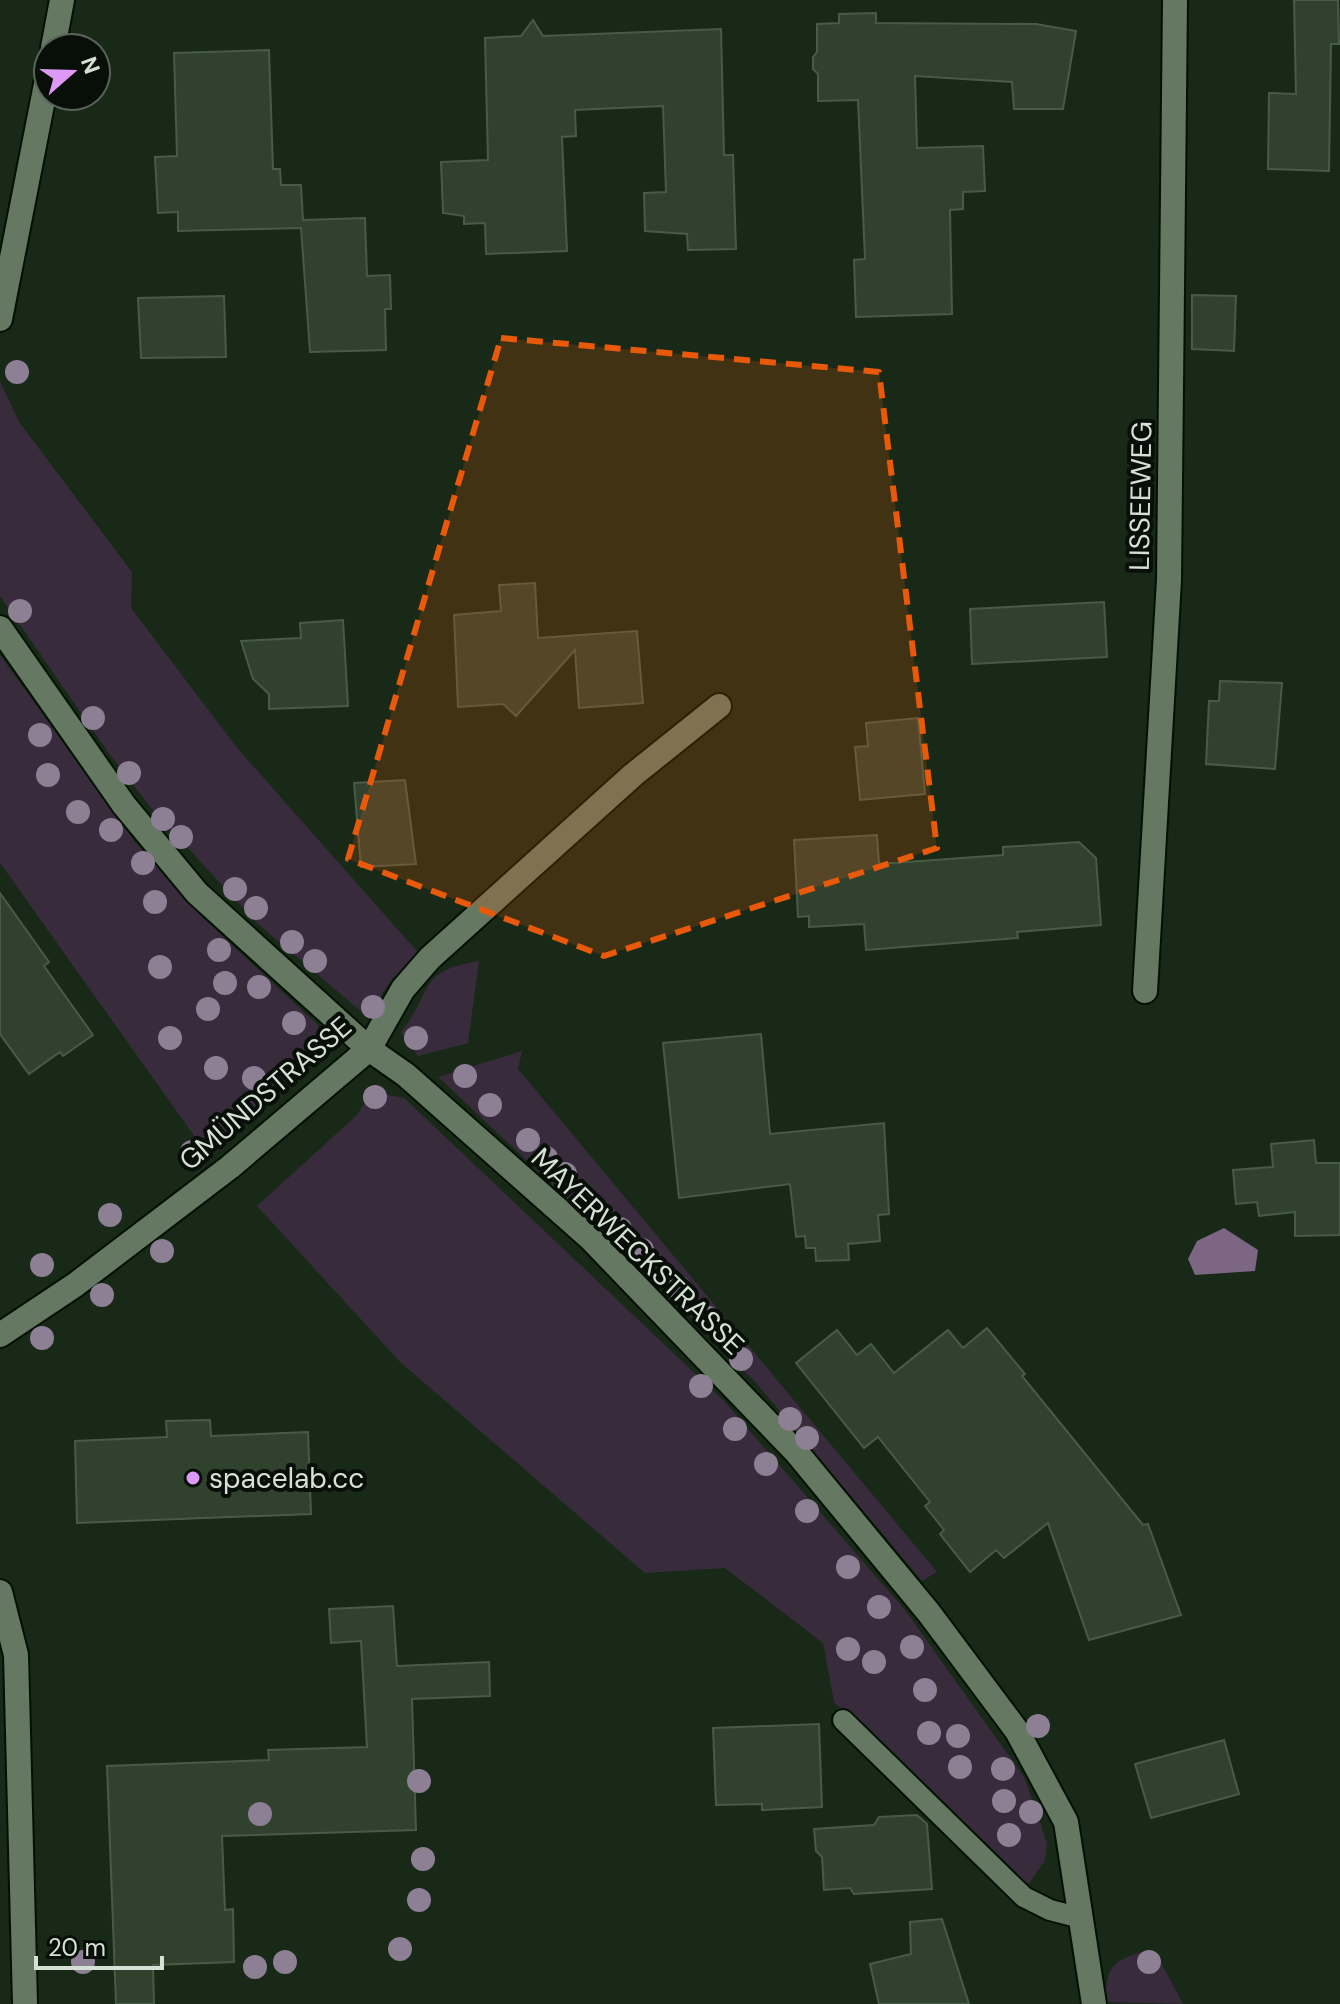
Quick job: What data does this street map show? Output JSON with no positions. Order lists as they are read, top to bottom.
{
  "streets": {
    "street": ["LISSEEWEG", "GMÜNDSTRASSE", "MAYERWECKSTRASSE"]
  },
  "crossings": [
    ["GMÜNDSTRASSE", "MAYERWECKSTRASSE"]
  ],
  "places": ["spacelab.cc"],
  "scale_bar": "20 m",
  "north": "right"
}
